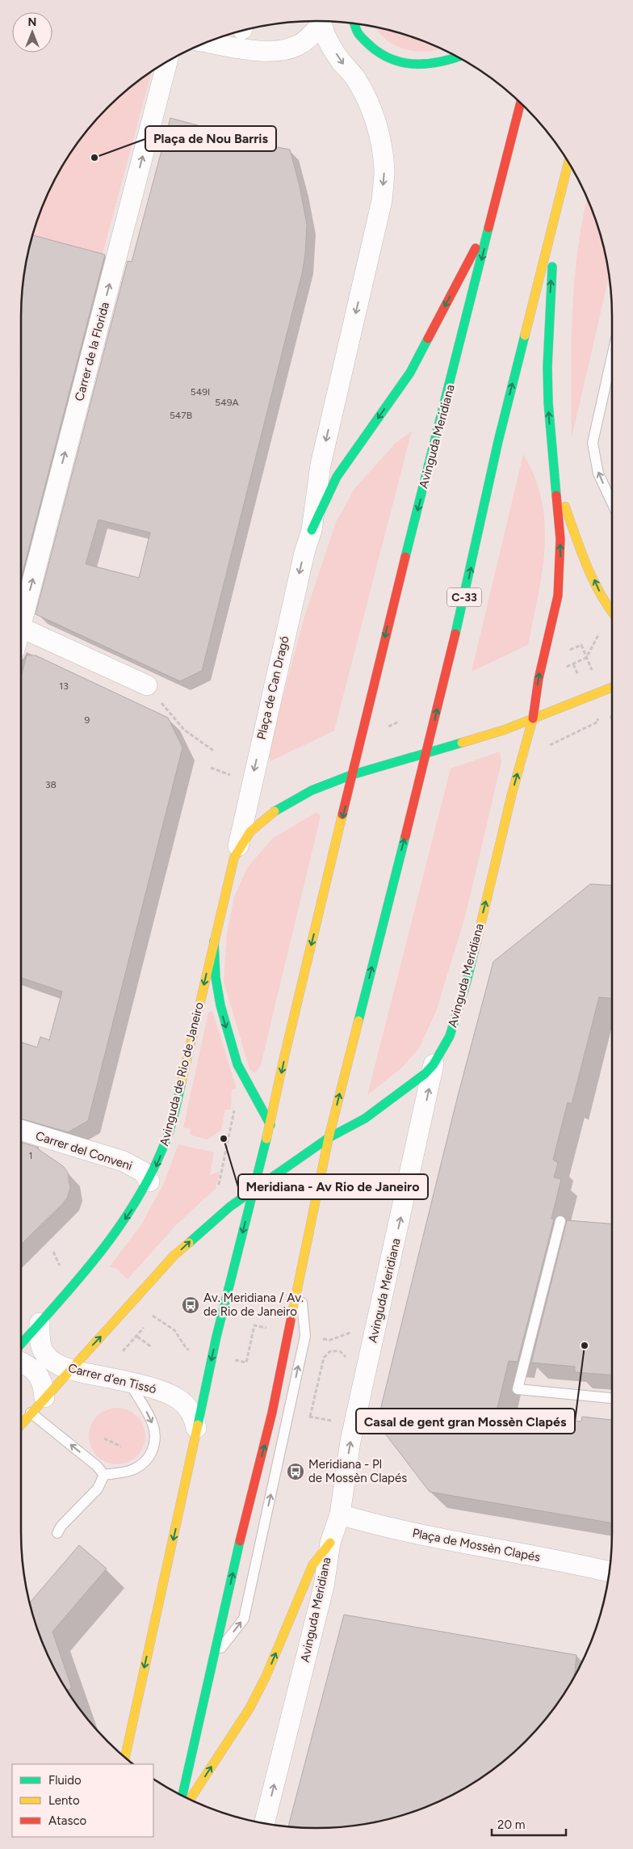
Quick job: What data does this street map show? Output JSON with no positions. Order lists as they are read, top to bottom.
{
  "streets": {
    "main road": [
      "Avinguda Meridiana",
      "C-33",
      "Plaça de Can Dragó",
      "Avinguda de Rio de Janeiro"
    ],
    "street": [
      "Carrer de la Florida",
      "Carrer del Conveni",
      "Carrer d'en Tissó",
      "Plaça de Mossèn Clapés"
    ]
  },
  "crossings": [
    ["Avinguda Meridiana", "Plaça de Can Dragó"],
    ["Avinguda Meridiana", "Carrer d'en Tissó"],
    ["Avinguda Meridiana", "Plaça de Mossèn Clapés"],
    ["Plaça de Can Dragó", "Avinguda de Rio de Janeiro"],
    ["Avinguda de Rio de Janeiro", "Carrer del Conveni"],
    ["Avinguda de Rio de Janeiro", "Carrer d'en Tissó"]
  ],
  "one_way": ["Carrer de la Florida", "Plaça de Can Dragó"],
  "places": {
    "other": ["Plaça de Nou Barris", "Meridiana - Av Rio de Janeiro", "Casal de gent gran Mossèn Clapés"],
    "bus stop": ["Av. Meridiana / Av. de Rio de Janeiro", "Meridiana - Pl de Mossèn Clapés"]
  },
  "house_numbers": [
    "549I",
    "549A",
    "547B",
    "13",
    "9",
    "38",
    "1"
  ],
  "legend": ["Fluido", "Lento", "Atasco"],
  "scale_bar": "20 m",
  "north": "top"
}
